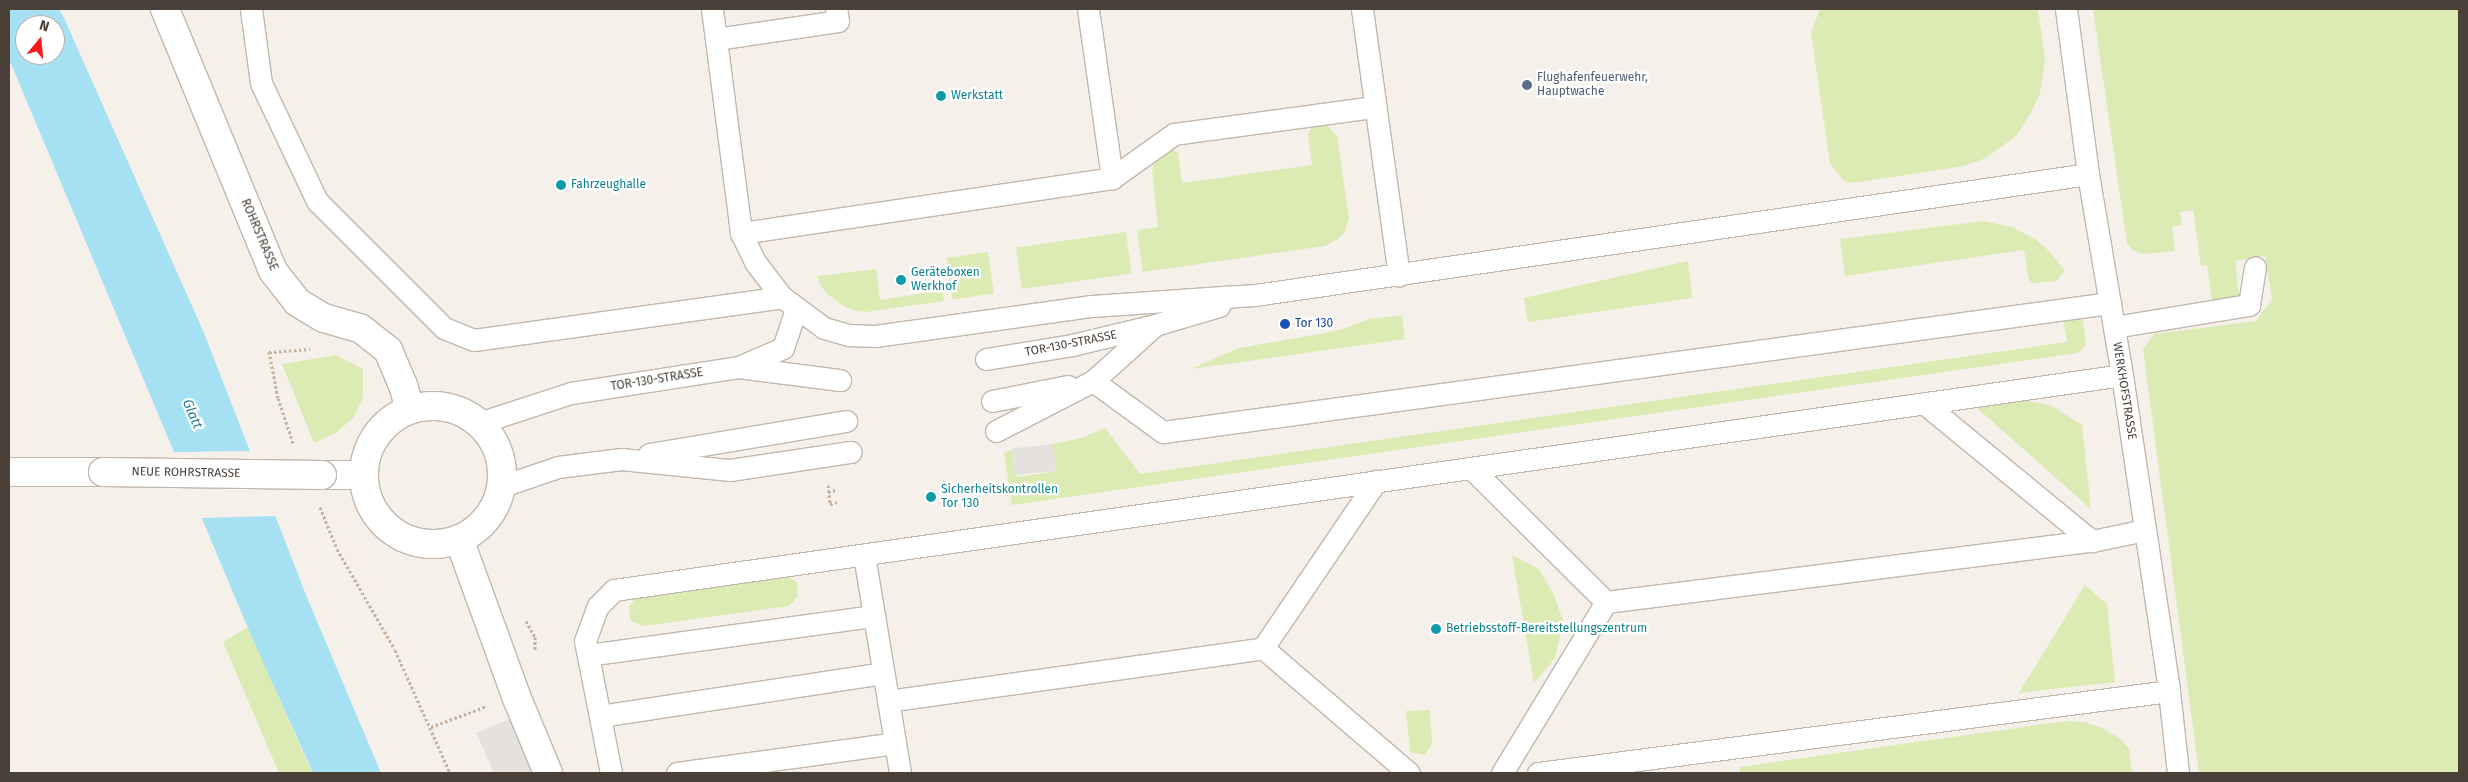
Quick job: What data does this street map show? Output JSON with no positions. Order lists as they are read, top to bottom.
{
  "streets": {
    "street": ["ROHRSTRASSE", "NEUE ROHRSTRASSE"],
    "lane": ["TOR-130-STRASSE", "WERKHOFSTRASSE"]
  },
  "crossings": [
    ["ROHRSTRASSE", "TOR-130-STRASSE"],
    ["ROHRSTRASSE", "NEUE ROHRSTRASSE"],
    ["TOR-130-STRASSE", "NEUE ROHRSTRASSE"]
  ],
  "water": ["Glatt"],
  "places": [
    "Flughafenfeuerwehr, Hauptwache",
    "Werkstatt",
    "Fahrzeughalle",
    "Geräteboxen Werkhof",
    "Tor 130",
    "Sicherheitskontrollen Tor 130",
    "Betriebsstoff-Bereitstellungszentrum"
  ],
  "north": "top"
}
